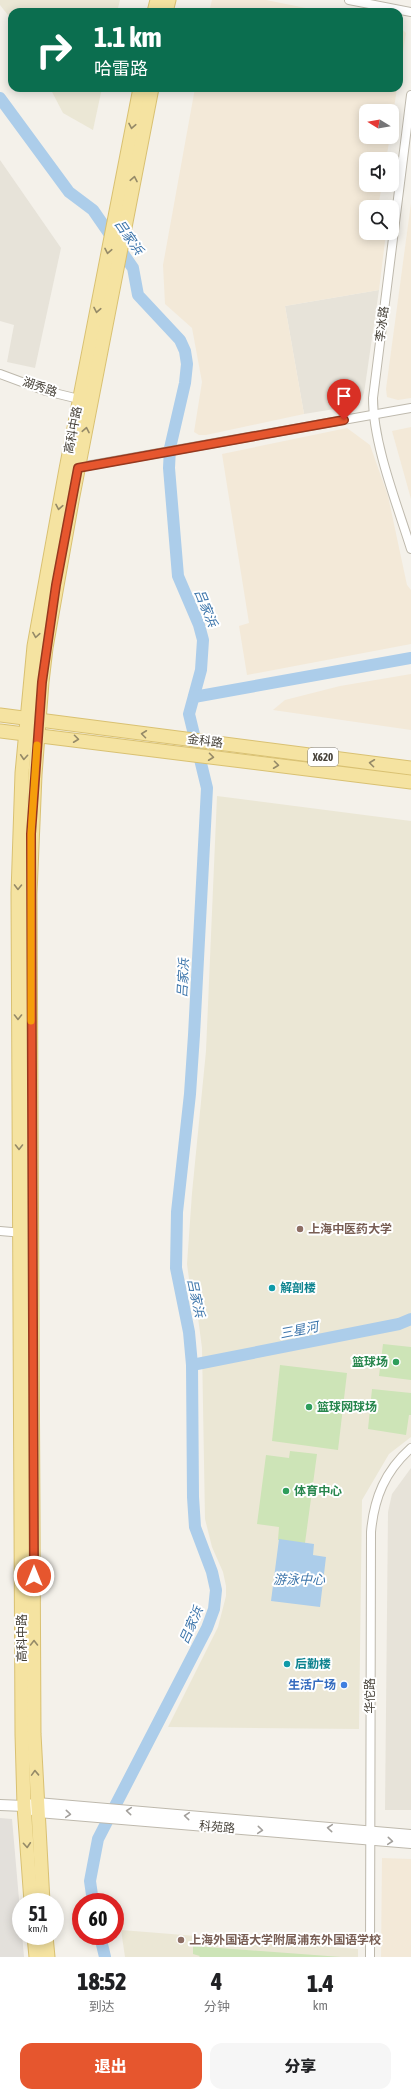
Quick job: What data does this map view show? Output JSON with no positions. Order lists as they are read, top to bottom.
{
  "streets": {
    "main road": ["高科中路", "金科路", "X620"],
    "street": [
      "李冰路",
      "湖秀路",
      "华佗路",
      "科苑路"
    ]
  },
  "crossings": [
    ["湖秀路", "高科中路"],
    ["高科中路", "金科路"],
    ["高科中路", "科苑路"],
    ["华佗路", "科苑路"]
  ],
  "water": ["吕家浜", "三星河", "游泳中心"],
  "places": [
    "上海中医药大学",
    "解剖楼",
    "篮球场",
    "篮球网球场",
    "体育中心",
    "后勤楼",
    "生活广场",
    "上海外国语大学附属浦东外国语学校"
  ],
  "north": "left",
  "page": {
    "turn": ["1.1 km", "哈雷路"],
    "speed": "51 km/h",
    "limit": "60",
    "eta": [
      "18:52",
      "到达",
      "4",
      "分钟",
      "1.4",
      "km"
    ],
    "buttons": ["退出", "分享"]
  }
}
